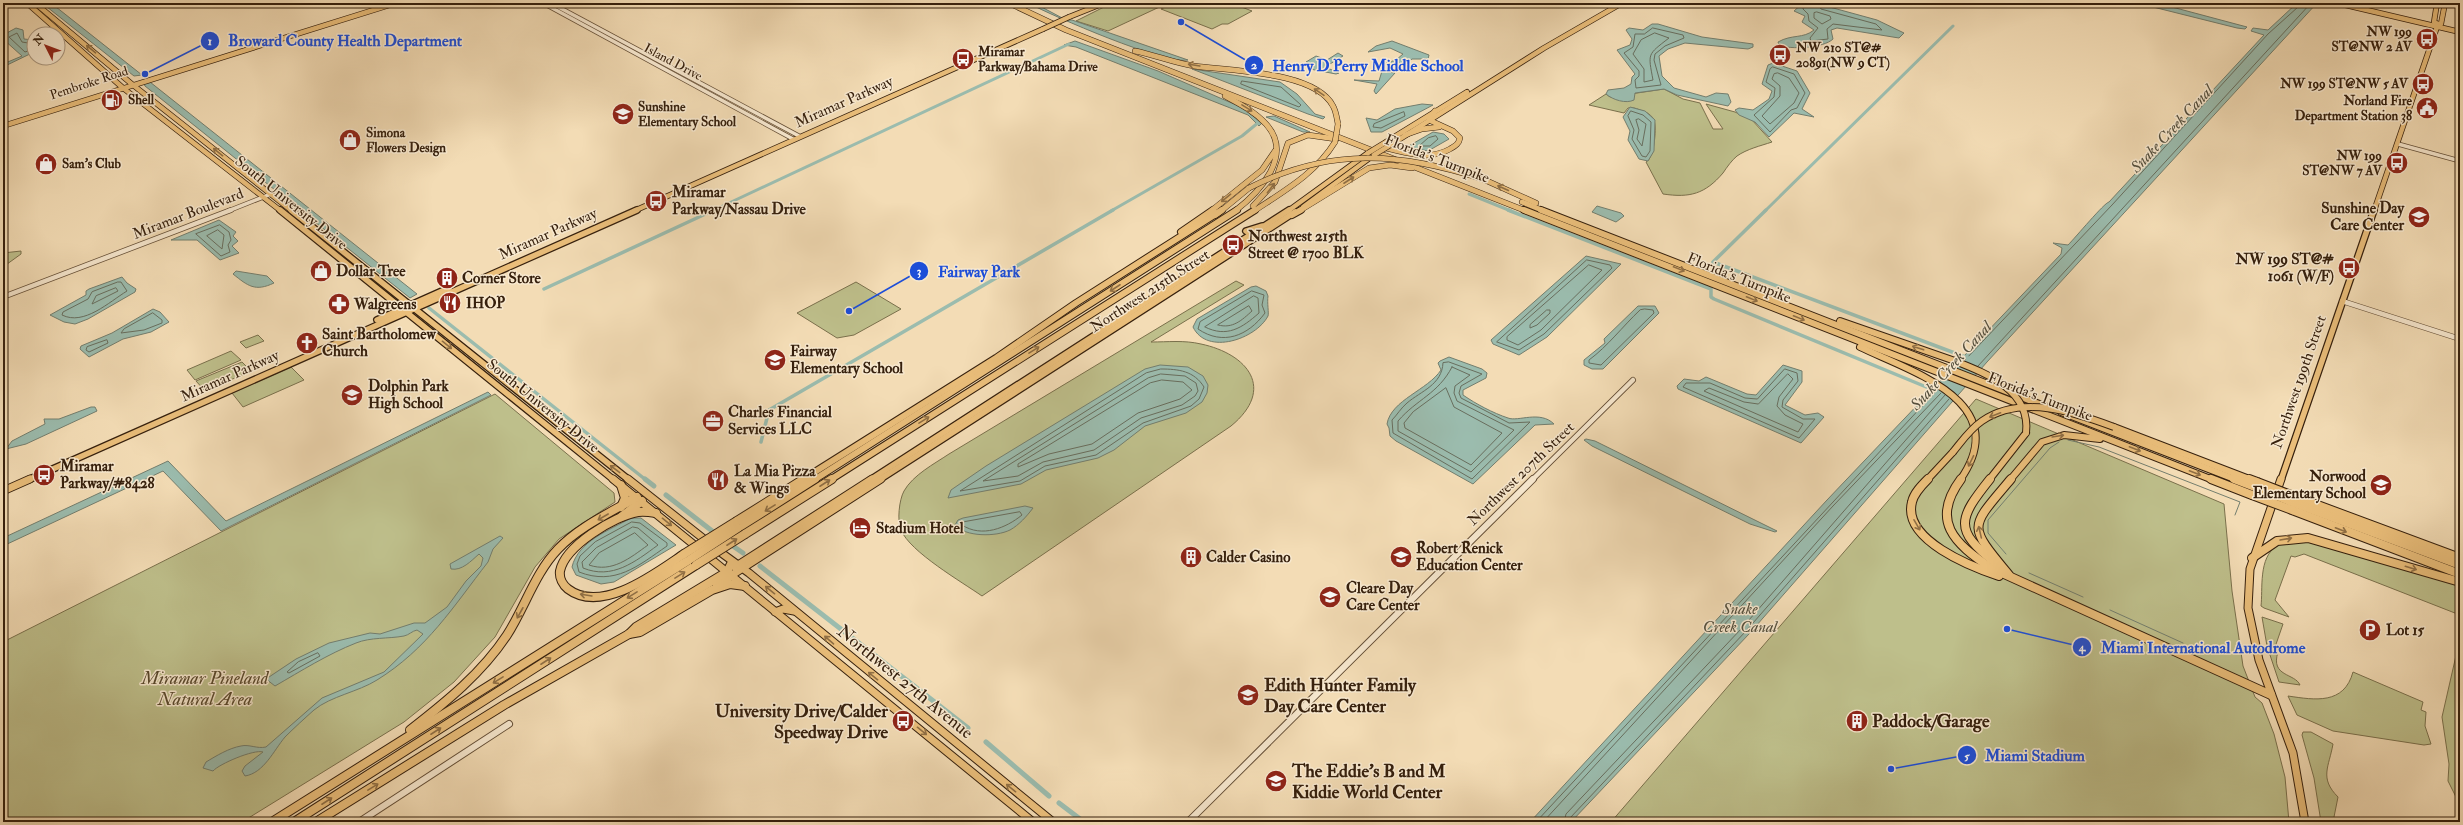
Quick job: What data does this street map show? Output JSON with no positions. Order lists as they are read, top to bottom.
{
  "streets": {
    "highway": ["Florida's Turnpike"],
    "main road": [
      "Pembroke Road",
      "Miramar Parkway",
      "South University Drive",
      "Northwest 215th Street",
      "Northwest 199th Street",
      "Northwest 27th Avenue"
    ],
    "street": ["Island Drive", "Miramar Boulevard", "Northwest 207th Street"]
  },
  "crossings": [
    ["Island Drive", "Miramar Parkway"],
    ["Pembroke Road", "South University Drive"],
    ["Miramar Parkway", "South University Drive"],
    ["South University Drive", "Miramar Boulevard"],
    ["South University Drive", "Northwest 215th Street"],
    ["South University Drive", "Northwest 27th Avenue"],
    ["Northwest 215th Street", "Northwest 27th Avenue"]
  ],
  "water": ["Snake Creek Canal"],
  "parks": ["Miramar Pineland Natural Area"],
  "places": {
    "other": [
      "Henry D Perry Middle School",
      "Broward County Health Department",
      "Fairway Park",
      "Miami International Autodrome",
      "Miami Stadium"
    ],
    "bus stop": [
      "NW 199 ST@NW 2 AV",
      "NW 210 ST@# 20891(NW 9 CT)",
      "Miramar Parkway/Bahama Drive",
      "NW 199 ST@NW 5 AV",
      "NW 199 ST@NW 7 AV",
      "Miramar Parkway/Nassau Drive",
      "Northwest 215th Street @ 1700 BLK",
      "NW 199 ST@# 1061 (W/F)",
      "Miramar Parkway/#8428",
      "University Drive/Calder Speedway Drive"
    ],
    "fuel station": ["Shell"],
    "public building": ["Norland Fire Department Station 38"],
    "school or university": [
      "Sunshine Elementary School",
      "Sunshine Day Care Center",
      "Fairway Elementary School",
      "Dolphin Park High School",
      "Norwood Elementary School",
      "Robert Renick Education Center",
      "Cleare Day Care Center",
      "Edith Hunter Family Day Care Center",
      "The Eddie's B and M Kiddie World Center"
    ],
    "shop": ["Simona Flowers Design", "Sam's Club", "Dollar Tree"],
    "building": ["Corner Store", "Calder Casino", "Paddock/Garage"],
    "restaurant": ["IHOP", "La Mia Pizza & Wings"],
    "pharmacy": ["Walgreens"],
    "church": ["Saint Bartholomew Church"],
    "office": ["Charles Financial Services LLC"],
    "hotel": ["Stadium Hotel"],
    "parking": ["Lot 15"]
  },
  "north": "top left"
}
